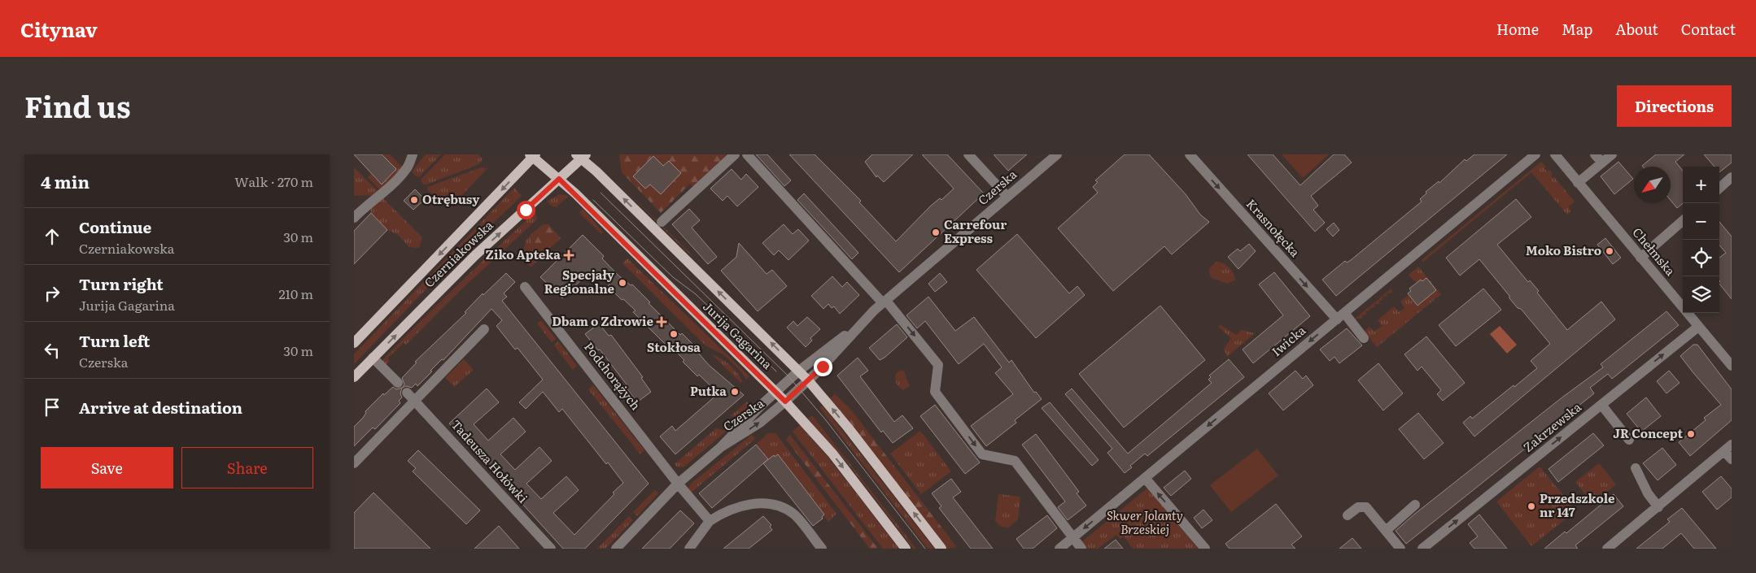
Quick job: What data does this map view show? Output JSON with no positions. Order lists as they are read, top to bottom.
{
  "streets": {
    "main road": ["Czerniakowska", "Jurija Gagarina"],
    "street": [
      "Czerska",
      "Krasnołęcka",
      "Chełmska",
      "Iwicka",
      "Podchorążych",
      "Zakrzewska",
      "Tadeusza Hołówki"
    ]
  },
  "crossings": [
    ["Czerska", "Jurija Gagarina"],
    ["Krasnołęcka", "Iwicka"],
    ["Chełmska", "Zakrzewska"],
    ["Czerniakowska", "Jurija Gagarina"]
  ],
  "one_way": ["Krasnołęcka", "Iwicka", "Zakrzewska"],
  "parks": ["Skwer Jolanty Brzeskiej"],
  "places": {
    "other": [
      "Otrębusy",
      "Carrefour Express",
      "Moko Bistro",
      "Specjały Regionalne",
      "Stokłosa",
      "Putka",
      "JR Concept",
      "Przedszkole nr 147"
    ],
    "health": ["Ziko Apteka", "Dbam o Zdrowie"]
  },
  "north": "bottom left",
  "page": {
    "header": "Citynav",
    "nav": [
      "Home",
      "Map",
      "About",
      "Contact"
    ],
    "title": "Find us",
    "buttons": [
      "Directions",
      ["Save", "Share"]
    ],
    "heading": ["4 min", "Walk · 270 m"],
    "map_buttons": ["+", "−"],
    "list": [
      ["Continue", "Czerniakowska", "30 m"],
      ["Turn right", "Jurija Gagarina", "210 m"],
      ["Turn left", "Czerska", "30 m"],
      "Arrive at destination"
    ]
  }
}
